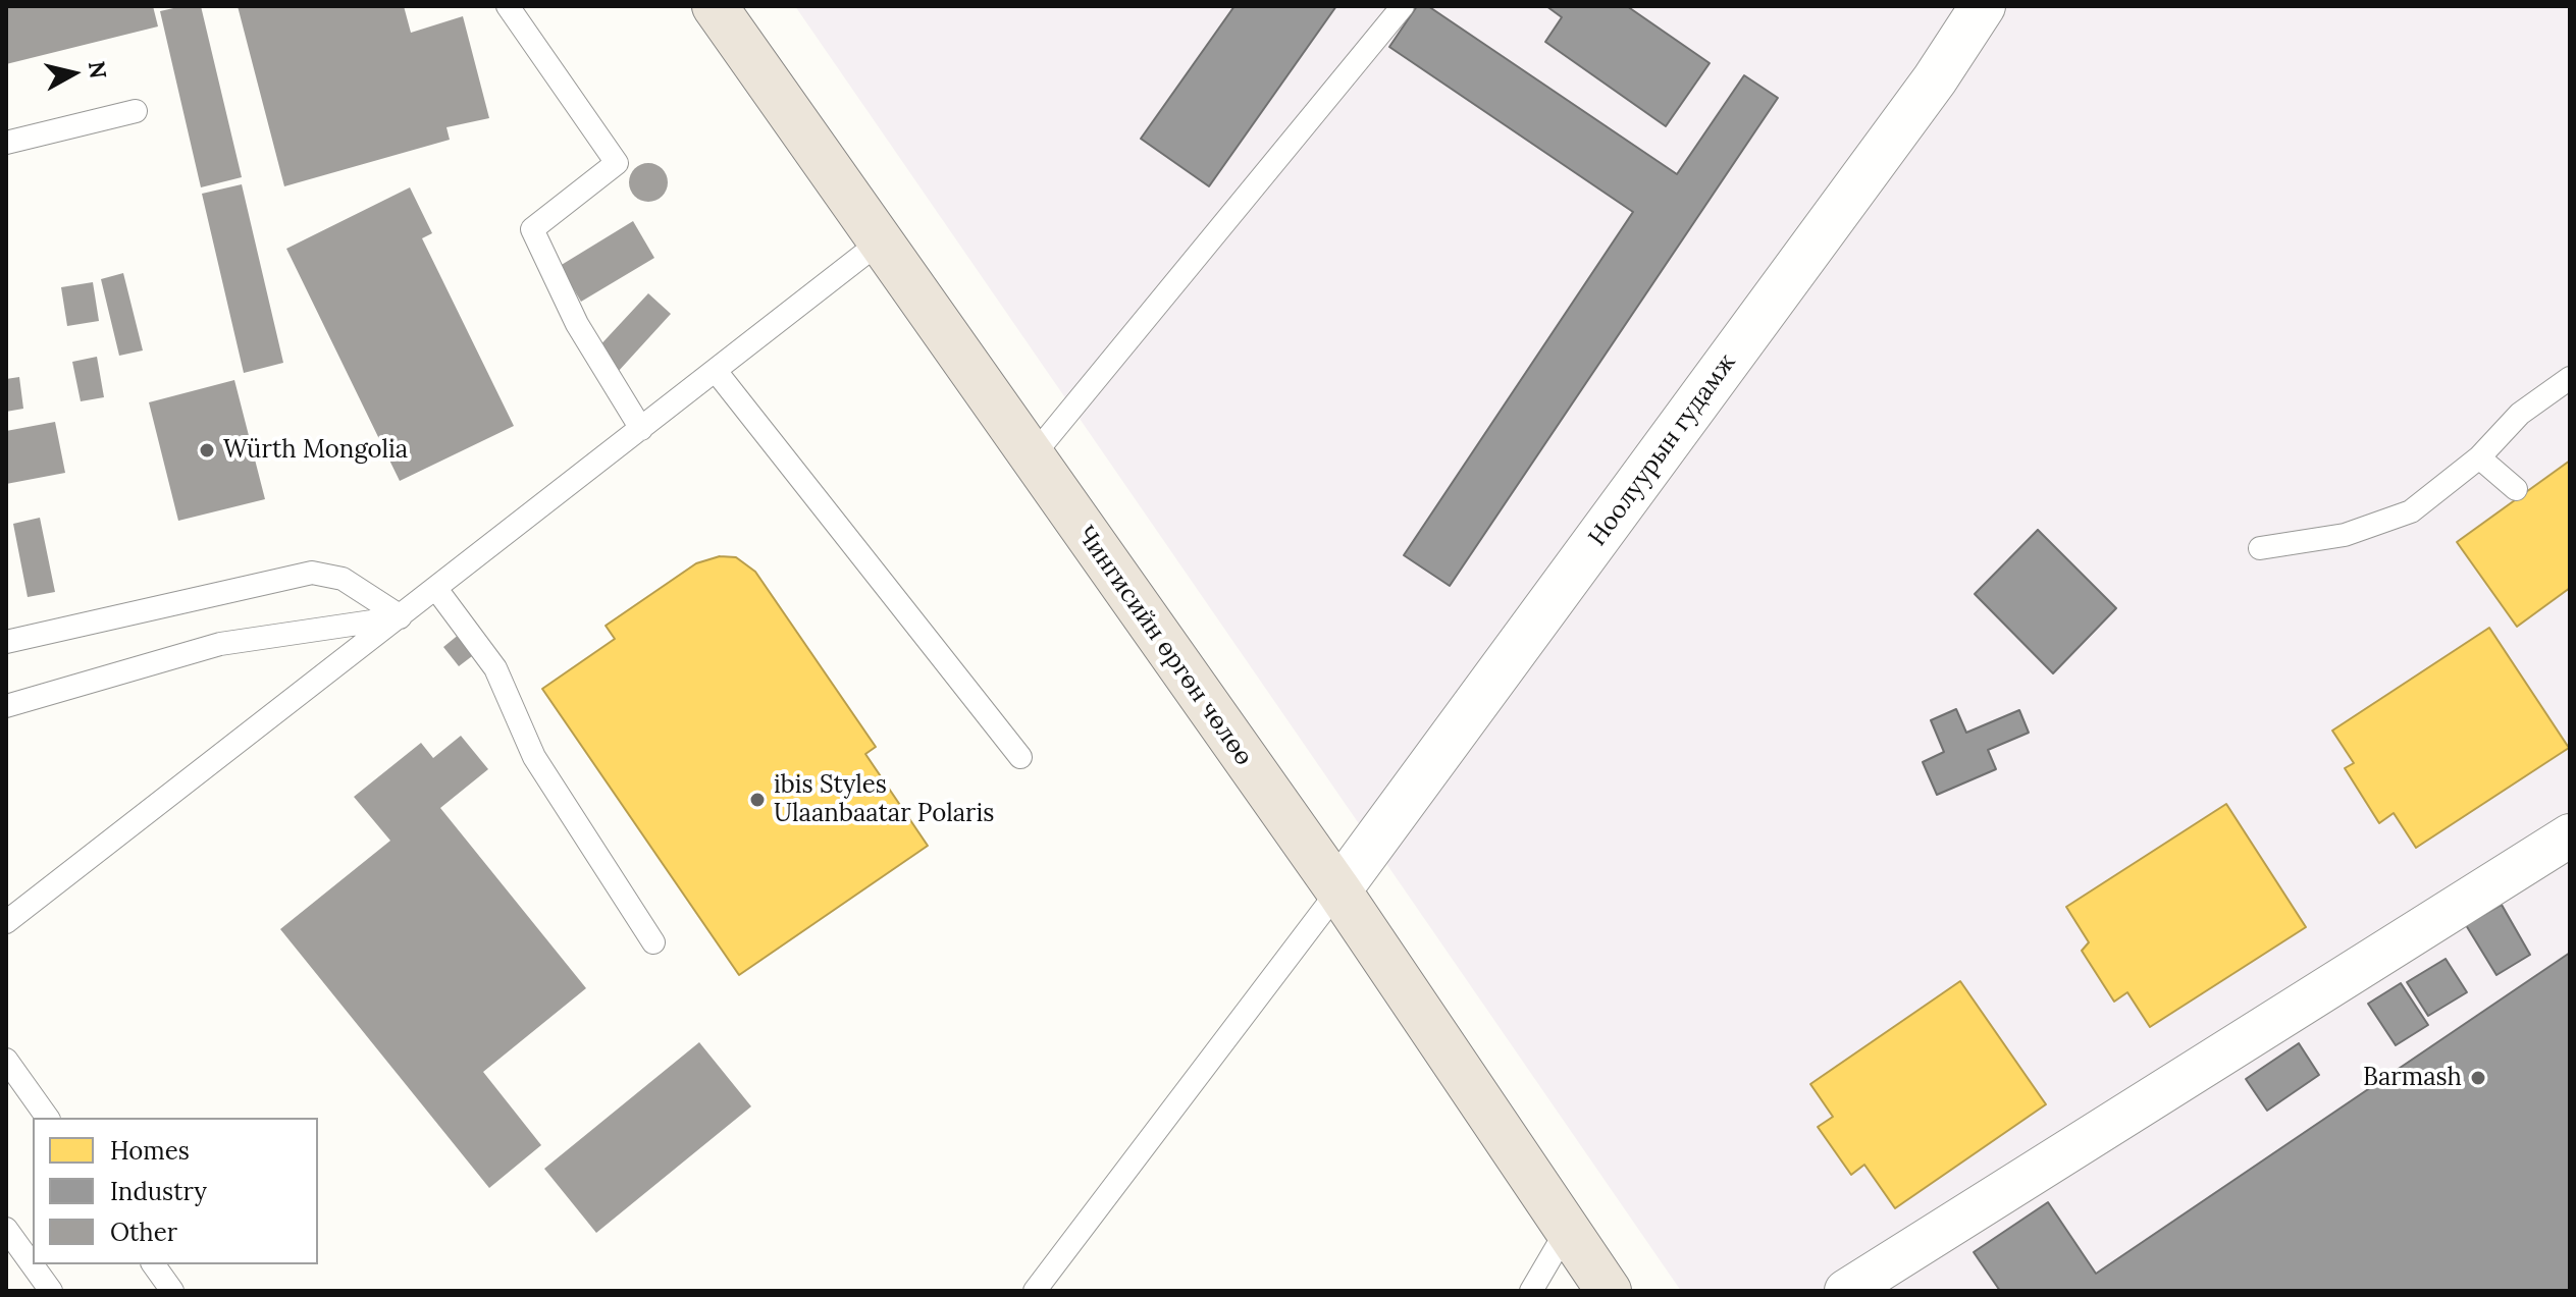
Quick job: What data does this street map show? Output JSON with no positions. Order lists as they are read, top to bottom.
{
  "streets": {
    "highway": ["Чингисийн өргөн чөлөө"],
    "street": ["Ноолуурын гудамж"]
  },
  "crossings": [
    ["Ноолуурын гудамж", "Чингисийн өргөн чөлөө"]
  ],
  "places": ["Würth Mongolia", "ibis Styles Ulaanbaatar Polaris", "Barmash"],
  "legend": ["Homes", "Industry", "Other"],
  "north": "right"
}
